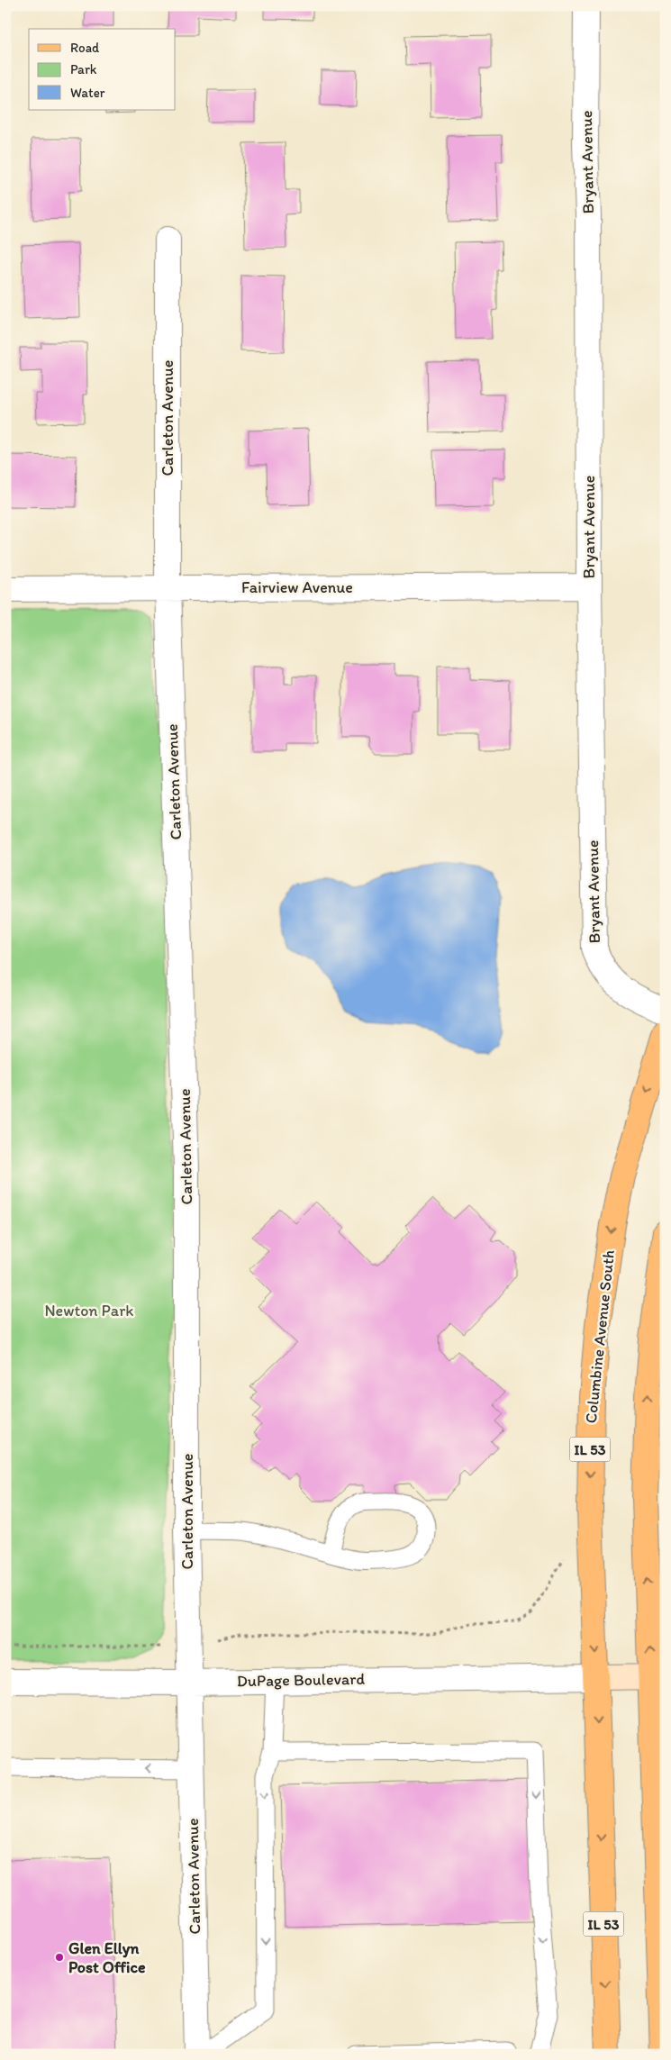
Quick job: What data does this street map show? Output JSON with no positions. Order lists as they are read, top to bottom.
{
  "streets": {
    "main road": ["Columbine Avenue South", "IL 53"],
    "street": [
      "Bryant Avenue",
      "Carleton Avenue",
      "Fairview Avenue",
      "DuPage Boulevard"
    ]
  },
  "crossings": [
    ["Bryant Avenue", "Fairview Avenue"],
    ["Carleton Avenue", "Fairview Avenue"],
    ["Carleton Avenue", "DuPage Boulevard"],
    ["Columbine Avenue South", "IL 53"],
    ["Columbine Avenue South", "DuPage Boulevard"],
    ["IL 53", "DuPage Boulevard"]
  ],
  "parks": ["Newton Park"],
  "places": ["Glen Ellyn Post Office"],
  "legend": ["Road", "Park", "Water"]
}
